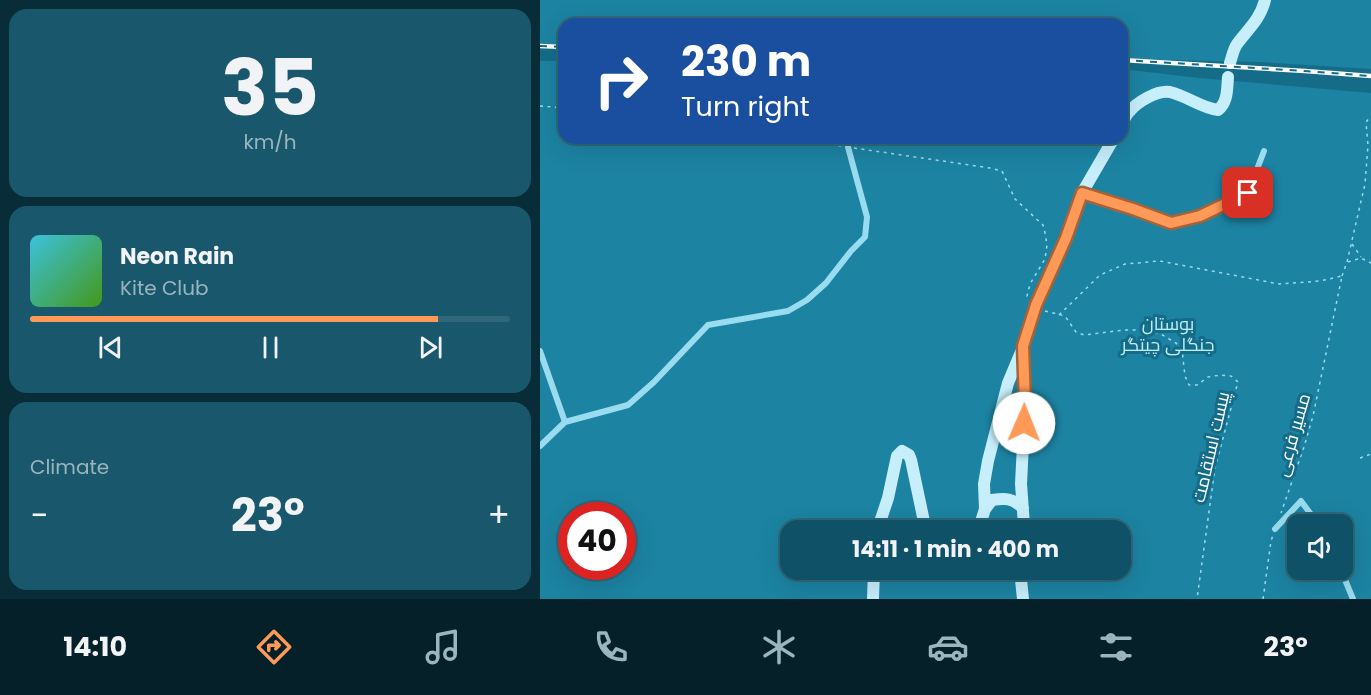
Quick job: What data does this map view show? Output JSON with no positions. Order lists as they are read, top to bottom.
{
  "streets": {
    "path": ["مسیر فرعی", "پیست استقامت"]
  },
  "parks": ["بوستان جنگلی چیتگر"],
  "page": {
    "tile": [
      ["35", "km/h"],
      "Climate"
    ],
    "turn": ["230 m", "Turn right"],
    "song": ["Neon Rain", "Kite Club"],
    "heat": ["−", "23°", "+"],
    "limit": "40",
    "trip": "14:11 · 1 min · 400 m",
    "tabs": ["14:10", "23°"]
  }
}
